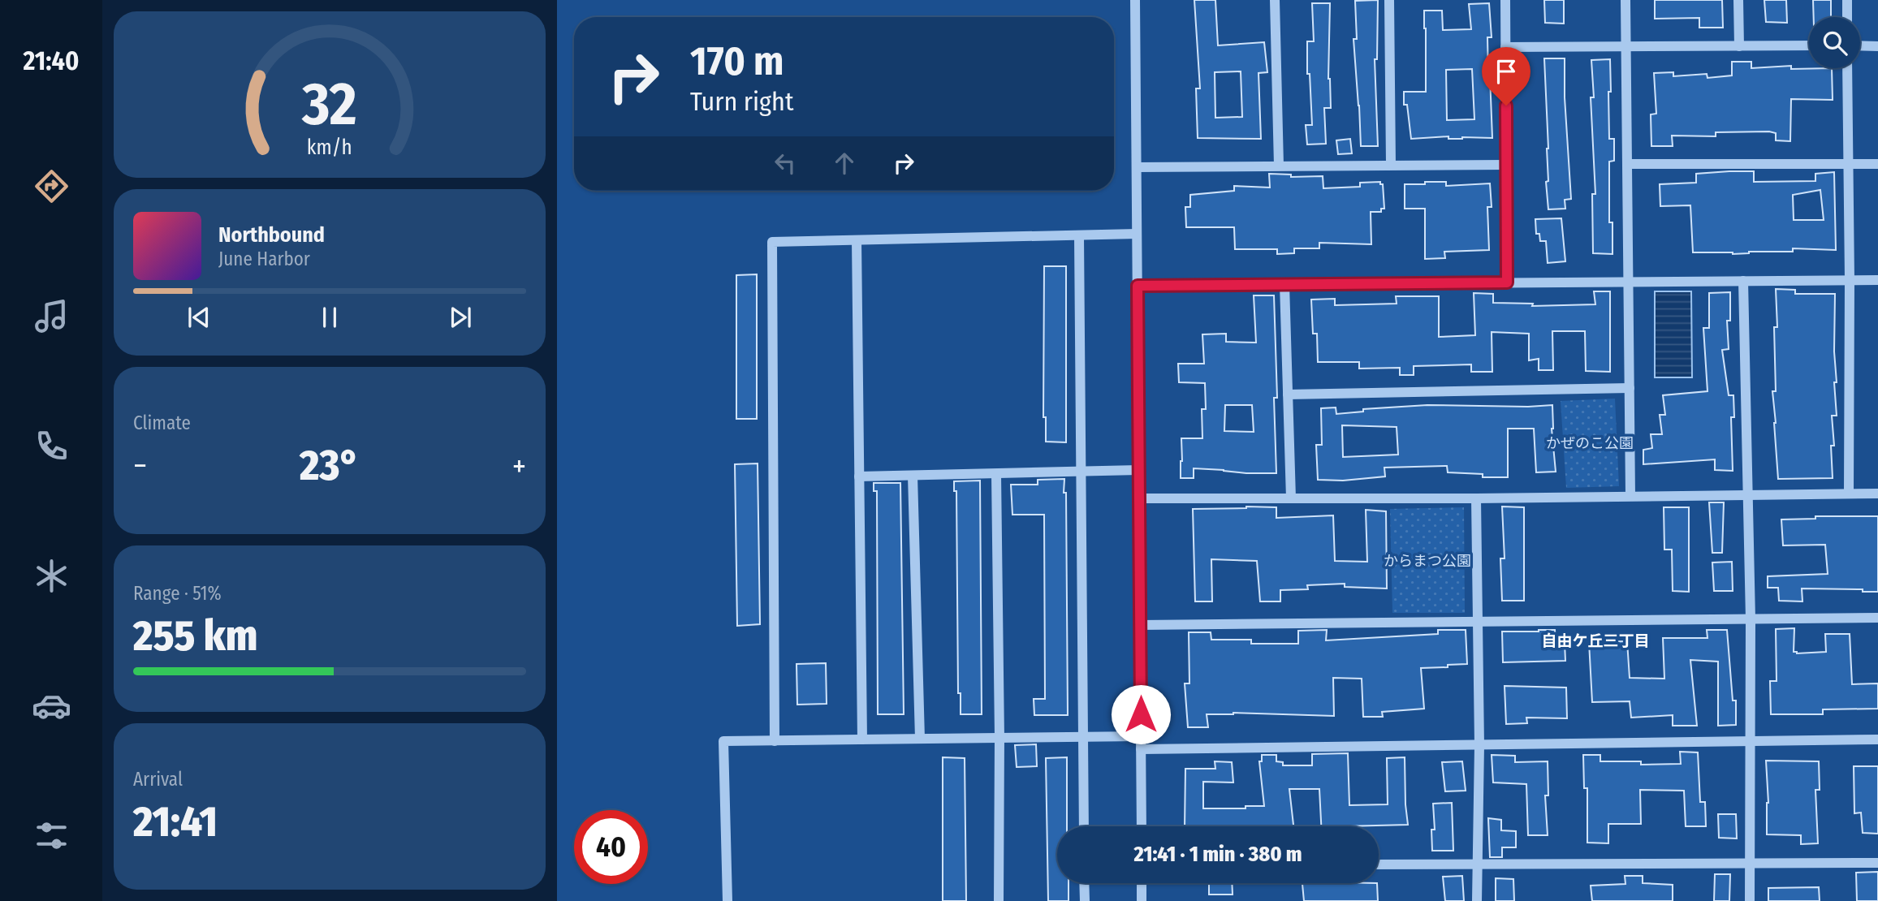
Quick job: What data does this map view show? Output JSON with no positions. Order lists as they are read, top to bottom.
{
  "districts": ["自由ケ丘三丁目"],
  "parks": ["かぜのこ公園", "からまつ公園"],
  "page": {
    "tabs": "21:40",
    "turn": ["170 m", "Turn right"],
    "song": ["Northbound", "June Harbor"],
    "tile": [
      "Climate",
      ["Range · 51%", "255 km"],
      ["Arrival", "21:41"]
    ],
    "heat": ["−", "23°", "+"],
    "limit": "40",
    "trip": "21:41 · 1 min · 380 m",
    "gauge": ["32", "km/h"]
  }
}
